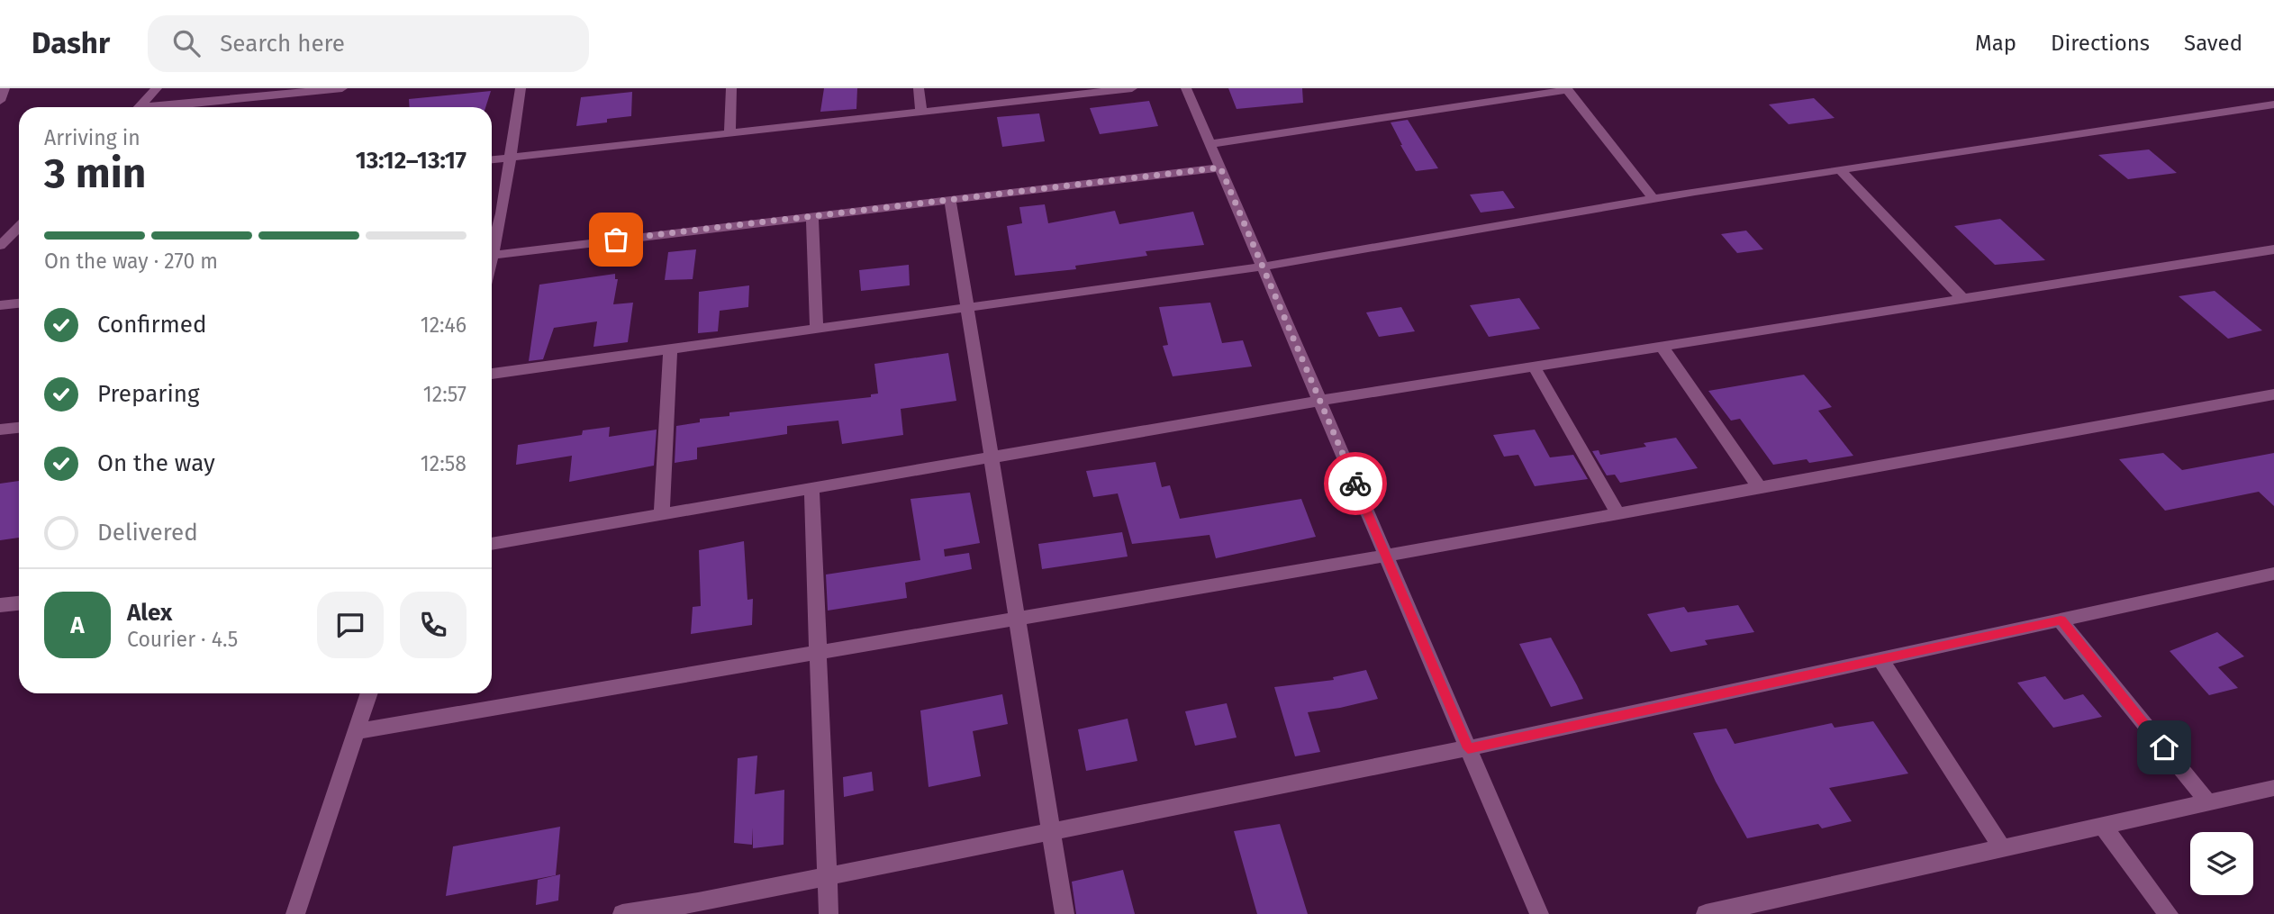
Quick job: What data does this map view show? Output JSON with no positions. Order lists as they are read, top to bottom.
{
  "page": {
    "header": "Dashr",
    "search": "Search here",
    "nav": ["Map", "Directions", "Saved"],
    "heading": ["3 min", "Arriving in", "13:12–13:17"],
    "panel": ["Alex", "Courier · 4.5"],
    "bar": "On the way · 270 m",
    "list": [
      ["Confirmed", "12:46"],
      ["Preparing", "12:57"],
      ["On the way", "12:58"],
      "Delivered"
    ],
    "round": "A"
  }
}
